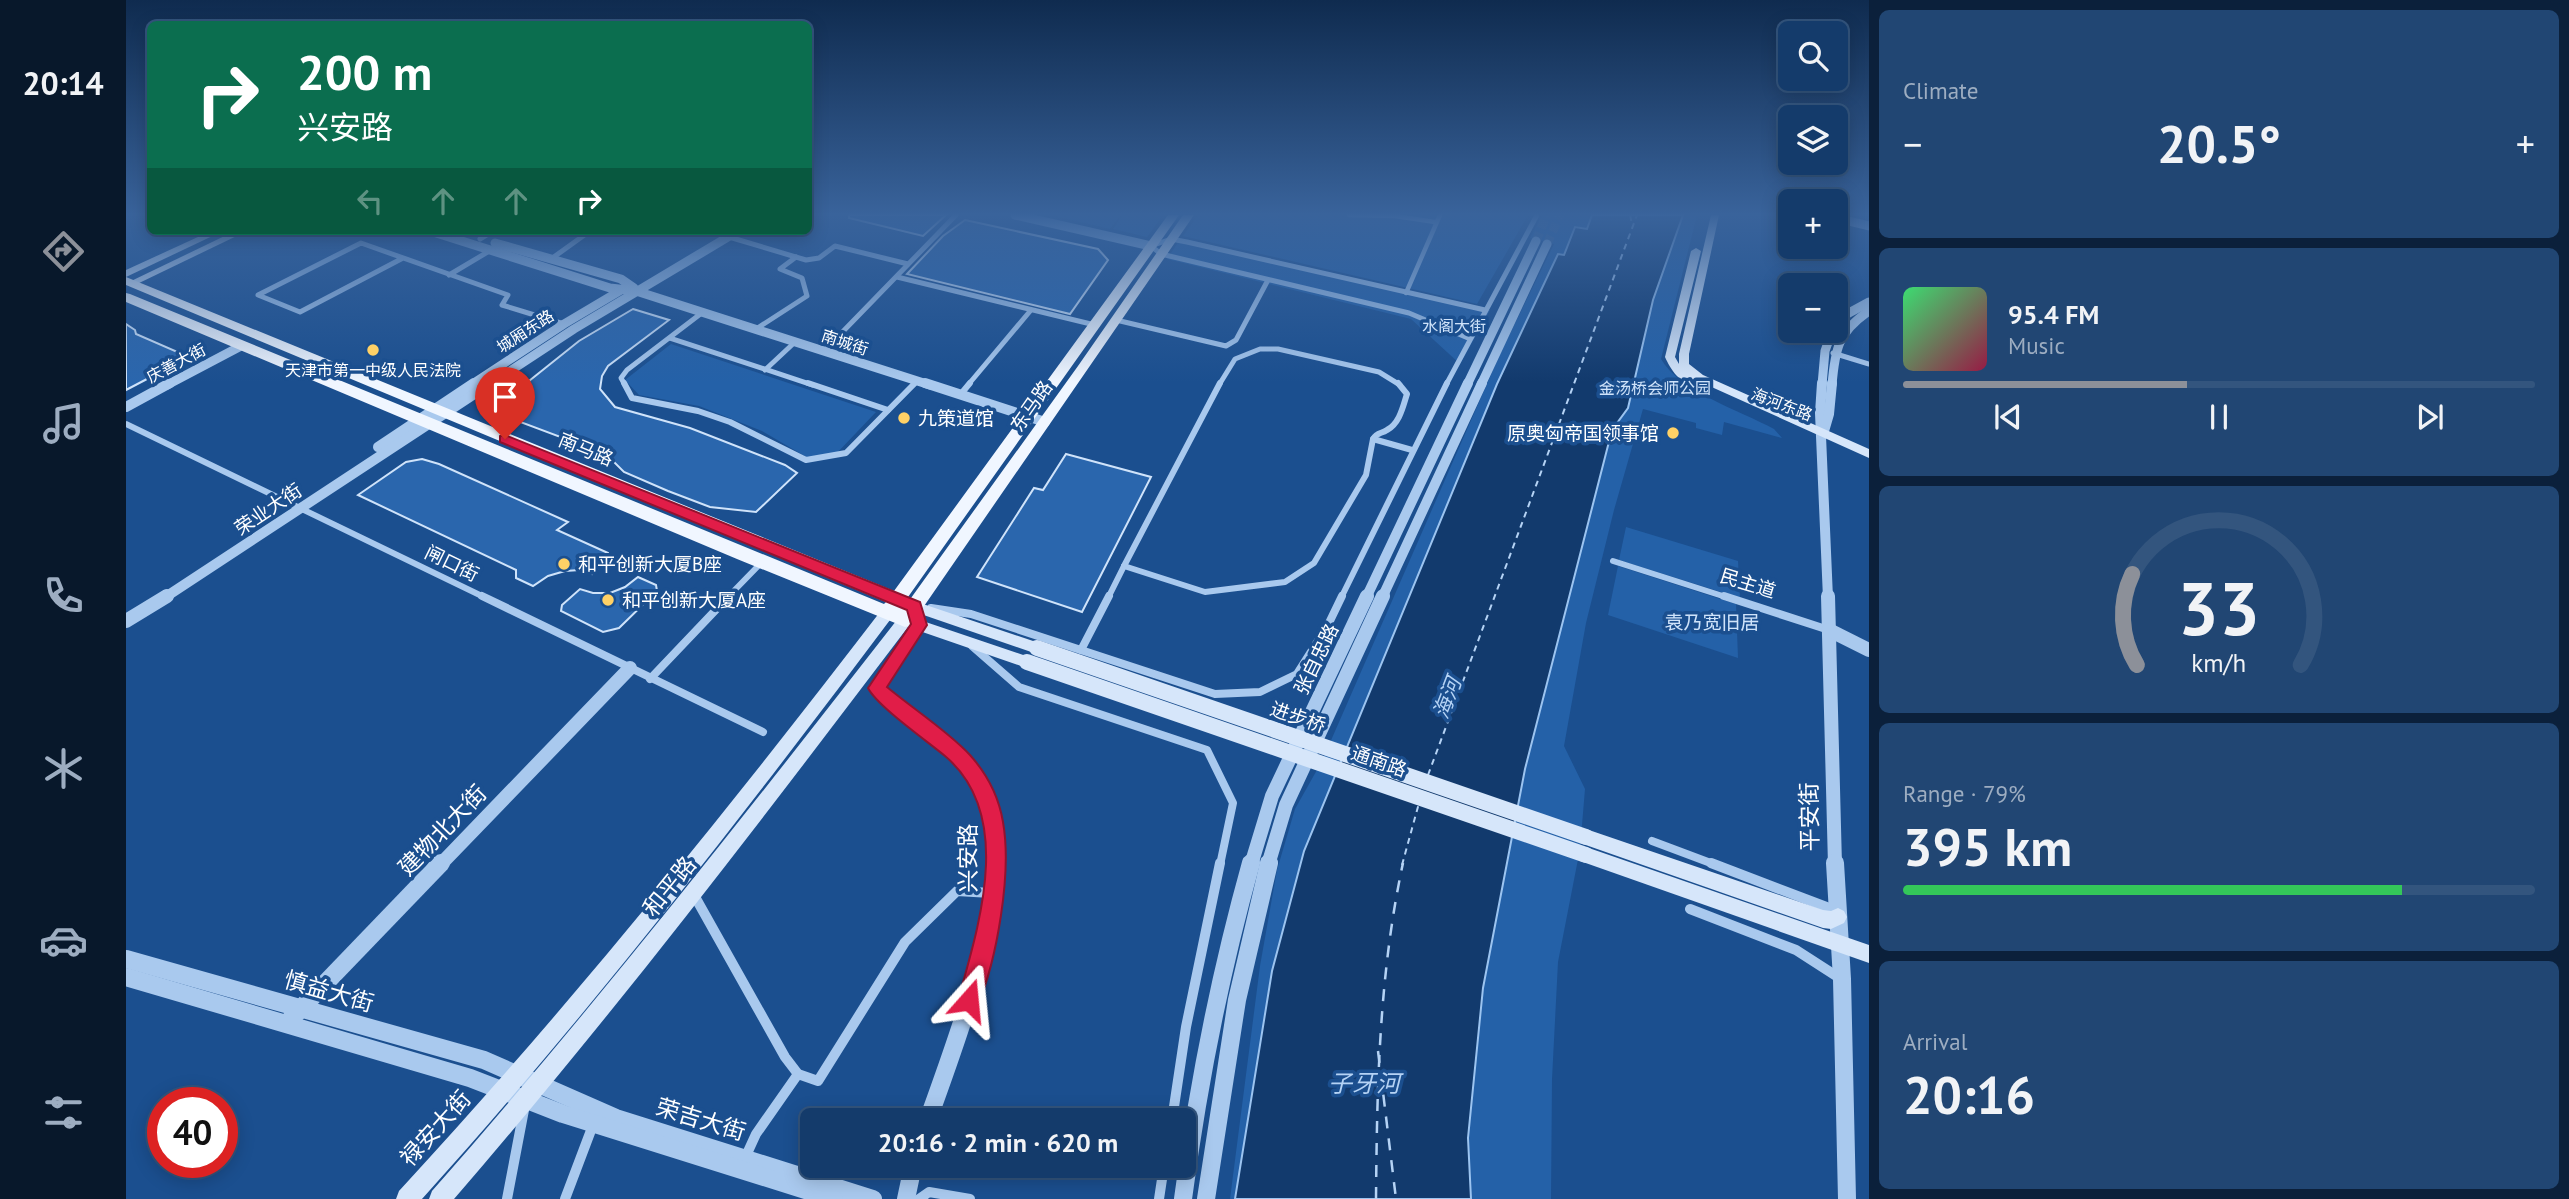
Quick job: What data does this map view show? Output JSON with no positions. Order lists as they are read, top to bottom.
{
  "streets": {
    "main road": [
      "海河东路",
      "东马路",
      "南马路",
      "进步桥",
      "通南路",
      "和平路",
      "禄安大街"
    ],
    "street": [
      "城厢东路",
      "南城街",
      "庆善大街",
      "荣业大街",
      "闸口街",
      "民主道",
      "张自忠路",
      "平安街",
      "建物北大街",
      "兴安路",
      "慎益大街",
      "荣吉大街"
    ]
  },
  "crossings": [
    ["城厢东路", "南城街"],
    ["城厢东路", "南马路"],
    ["城厢东路", "荣业大街"],
    ["南城街", "东马路"],
    ["庆善大街", "南马路"],
    ["海河东路", "平安街"],
    ["东马路", "南马路"],
    ["东马路", "进步桥"],
    ["东马路", "通南路"],
    ["东马路", "兴安路"],
    ["东马路", "和平路"],
    ["南马路", "荣业大街"],
    ["南马路", "进步桥"],
    ["南马路", "通南路"],
    ["南马路", "兴安路"],
    ["南马路", "和平路"],
    ["荣业大街", "闸口街"],
    ["闸口街", "建物北大街"],
    ["民主道", "平安街"],
    ["进步桥", "通南路"],
    ["进步桥", "兴安路"],
    ["进步桥", "和平路"],
    ["通南路", "平安街"],
    ["通南路", "兴安路"],
    ["通南路", "和平路"],
    ["建物北大街", "慎益大街"],
    ["兴安路", "和平路"],
    ["和平路", "慎益大街"],
    ["和平路", "荣吉大街"],
    ["和平路", "禄安大街"],
    ["慎益大街", "荣吉大街"],
    ["慎益大街", "禄安大街"],
    ["荣吉大街", "禄安大街"]
  ],
  "water": ["海河", "子牙河"],
  "parks": ["水阁大街", "金汤桥会师公园", "袁乃宽旧居"],
  "places": [
    "天津市第一中级人民法院",
    "九策道馆",
    "原奥匈帝国领事馆",
    "和平创新大厦B座",
    "和平创新大厦A座"
  ],
  "page": {
    "tabs": "20:14",
    "tile": [
      "Climate",
      ["Range · 79%", "395 km"],
      ["Arrival", "20:16"]
    ],
    "map_buttons": ["+", "−"],
    "turn": ["200 m", "兴安路"],
    "heat": ["−", "20.5°", "+"],
    "song": ["95.4 FM", "Music"],
    "limit": "40",
    "trip": "20:16 · 2 min · 620 m",
    "gauge": ["33", "km/h"]
  }
}
